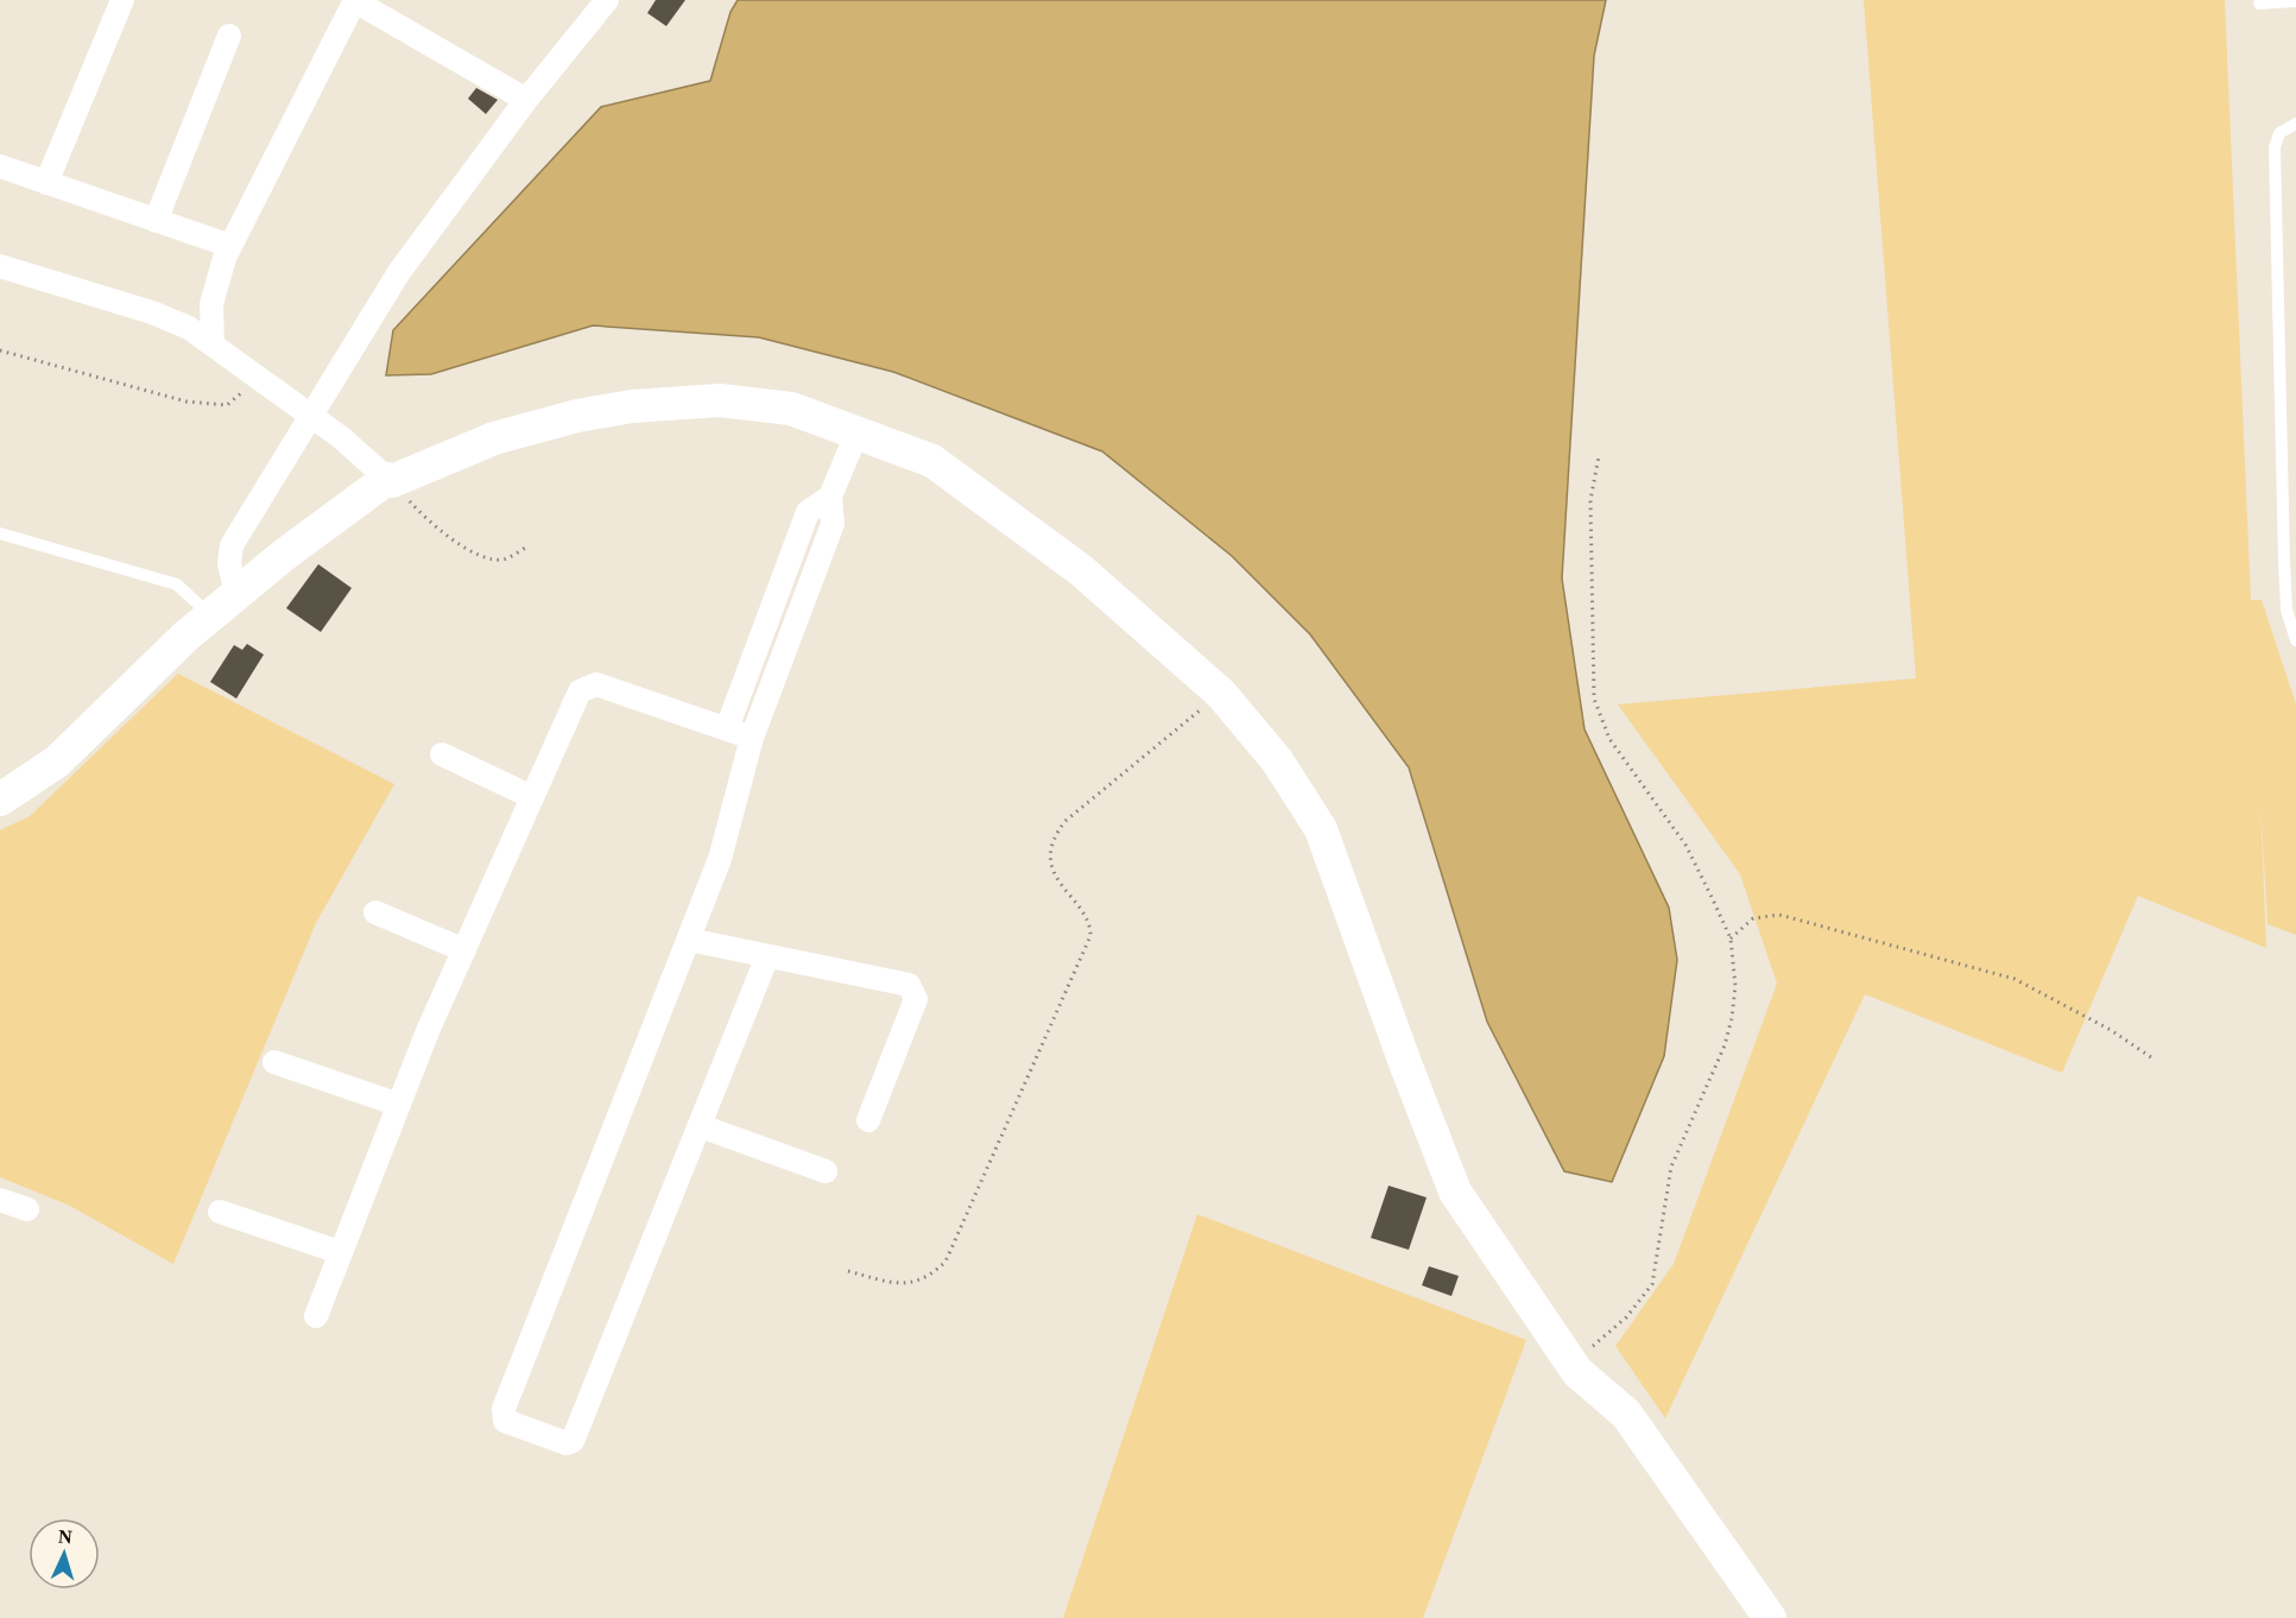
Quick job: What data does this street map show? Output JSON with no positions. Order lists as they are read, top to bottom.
{
  "north": "top"
}
